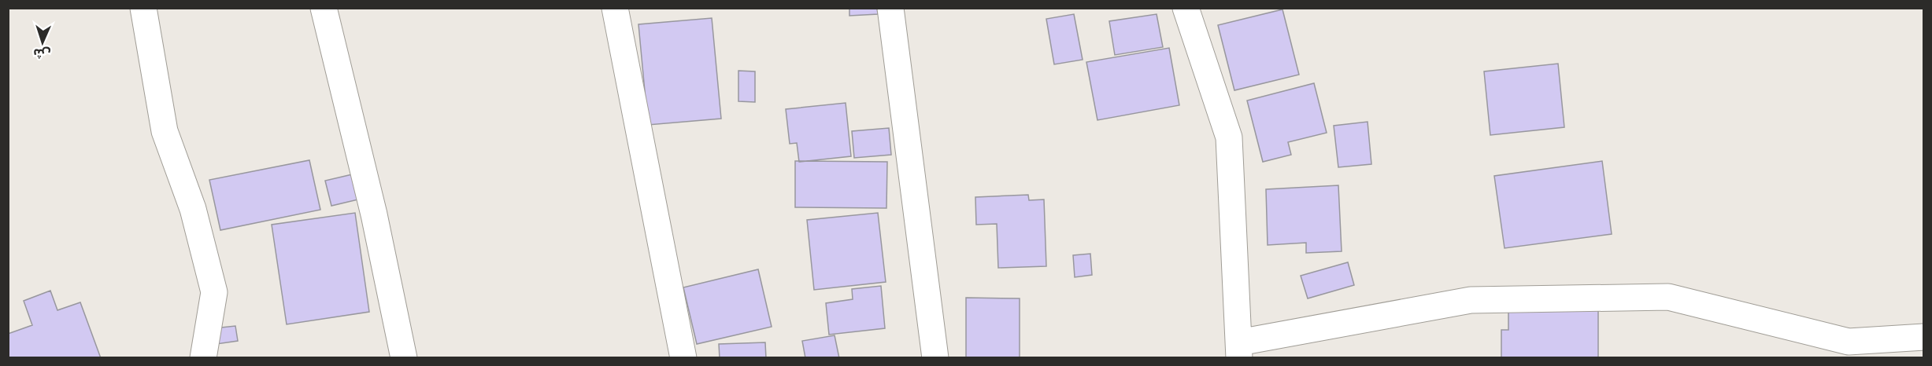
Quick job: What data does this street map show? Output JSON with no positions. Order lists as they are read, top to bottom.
{
  "north": "bottom"
}
